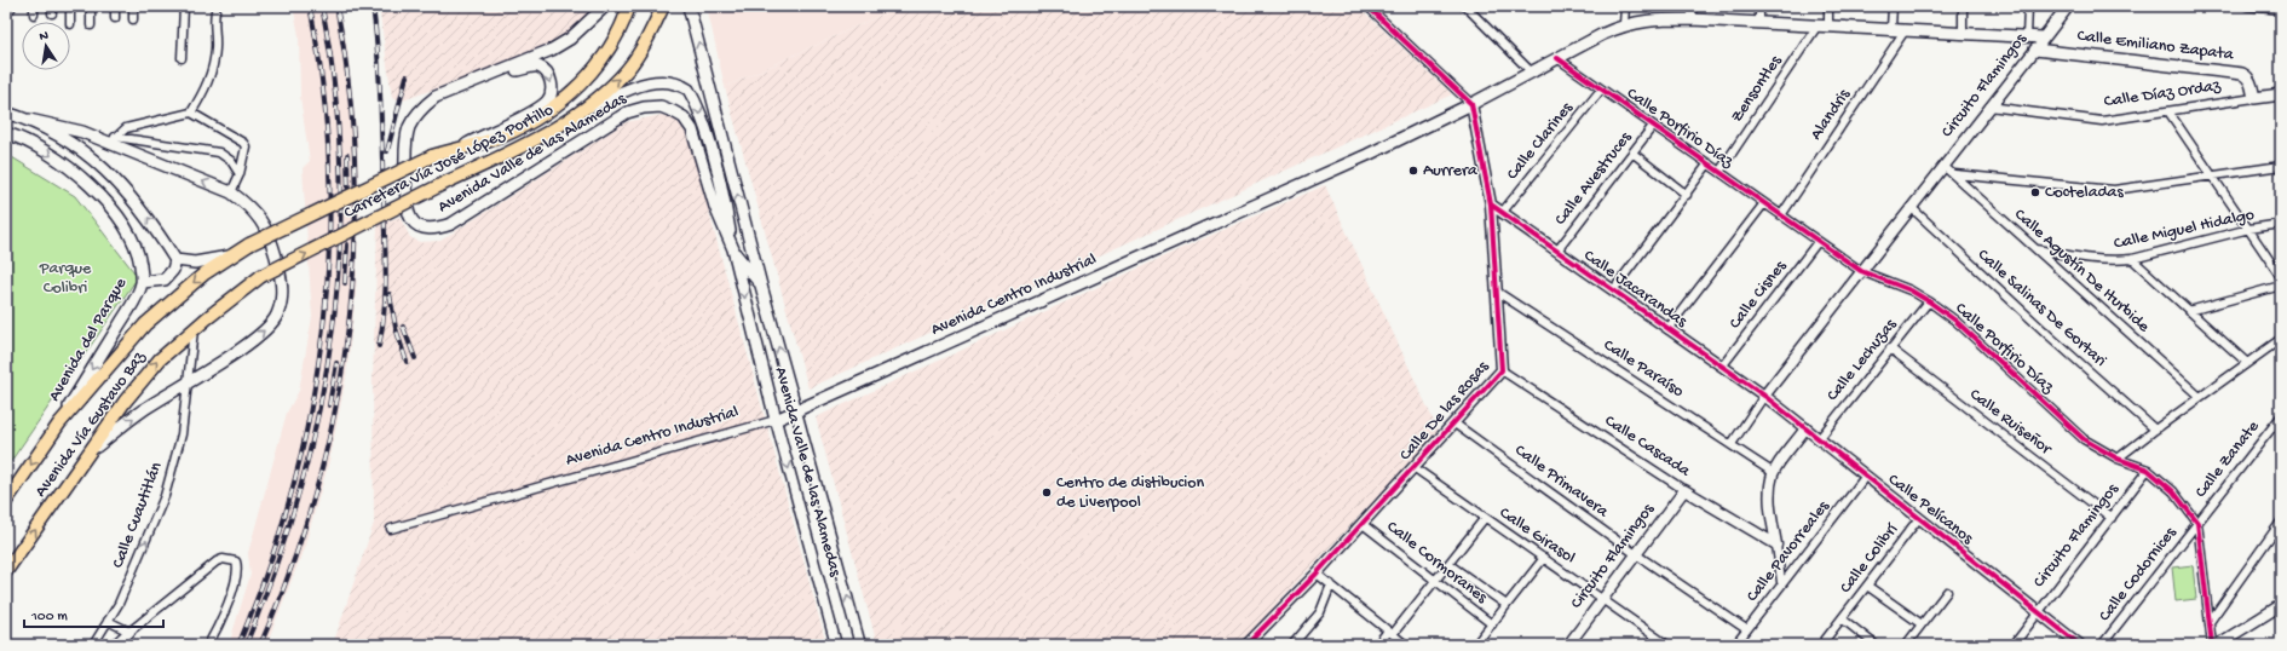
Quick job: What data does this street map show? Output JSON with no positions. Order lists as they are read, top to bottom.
{
  "streets": {
    "main road": [
      "Calle Emiliano Zapata",
      "Circuito Flamingos",
      "Calle Díaz Ordaz",
      "Avenida Valle de las Alamedas",
      "Carretera Vía José López Portillo",
      "Avenida Centro Industrial",
      "Avenida del Parque",
      "Avenida Vía Gustavo Baz"
    ],
    "street": [
      "Zensontles",
      "Alandris",
      "Calle Porfirio Díaz",
      "Calle Clarines",
      "Calle Avestruces",
      "Calle Miguel Hidalgo",
      "Calle Agustín De Iturbide",
      "Calle Jacarandas",
      "Calle Cisnes",
      "Calle Salinas De Gortari",
      "Calle Lechuzas",
      "Calle Paraíso",
      "Calle De las Rosas",
      "Calle Ruiseñor",
      "Calle Cascada",
      "Calle Zanate",
      "Calle Primavera",
      "Calle Pelícanos",
      "Calle Cuautitlán",
      "Calle Girasol",
      "Calle Pavorreales",
      "Calle Colibrí",
      "Calle Cormoranes",
      "Calle Codornices"
    ]
  },
  "crossings": [
    ["Calle Emiliano Zapata", "Circuito Flamingos"],
    ["Calle Emiliano Zapata", "Calle Díaz Ordaz"],
    ["Circuito Flamingos", "Zensontles"],
    ["Circuito Flamingos", "Calle Díaz Ordaz"],
    ["Circuito Flamingos", "Alandris"],
    ["Circuito Flamingos", "Calle Porfirio Díaz"],
    ["Circuito Flamingos", "Calle Agustín De Iturbide"],
    ["Circuito Flamingos", "Calle Jacarandas"],
    ["Circuito Flamingos", "Avenida Centro Industrial"],
    ["Circuito Flamingos", "Calle Salinas De Gortari"],
    ["Circuito Flamingos", "Calle Paraíso"],
    ["Circuito Flamingos", "Calle Ruiseñor"],
    ["Circuito Flamingos", "Calle Cascada"],
    ["Circuito Flamingos", "Calle Primavera"],
    ["Circuito Flamingos", "Calle Pelícanos"],
    ["Circuito Flamingos", "Calle Girasol"],
    ["Zensontles", "Calle Porfirio Díaz"],
    ["Alandris", "Calle Porfirio Díaz"],
    ["Calle Porfirio Díaz", "Calle Clarines"],
    ["Calle Porfirio Díaz", "Calle Avestruces"],
    ["Calle Porfirio Díaz", "Avenida Centro Industrial"],
    ["Calle Porfirio Díaz", "Calle Cisnes"],
    ["Calle Porfirio Díaz", "Calle Lechuzas"],
    ["Calle Porfirio Díaz", "Calle Zanate"],
    ["Calle Porfirio Díaz", "Calle Codornices"],
    ["Calle Clarines", "Calle Jacarandas"],
    ["Avenida Valle de las Alamedas", "Avenida Centro Industrial"],
    ["Carretera Vía José López Portillo", "Avenida Vía Gustavo Baz"],
    ["Calle Avestruces", "Calle Jacarandas"],
    ["Calle Miguel Hidalgo", "Calle Agustín De Iturbide"],
    ["Calle Jacarandas", "Calle Cisnes"],
    ["Calle Jacarandas", "Calle De las Rosas"],
    ["Calle Jacarandas", "Calle Pelícanos"],
    ["Avenida Centro Industrial", "Calle De las Rosas"],
    ["Avenida del Parque", "Avenida Vía Gustavo Baz"],
    ["Calle Lechuzas", "Calle Ruiseñor"],
    ["Calle Lechuzas", "Calle Pelícanos"],
    ["Calle Paraíso", "Calle De las Rosas"],
    ["Calle De las Rosas", "Calle Cascada"],
    ["Calle De las Rosas", "Calle Primavera"],
    ["Calle De las Rosas", "Calle Girasol"],
    ["Calle De las Rosas", "Calle Cormoranes"],
    ["Avenida Vía Gustavo Baz", "Calle Cuautitlán"],
    ["Calle Zanate", "Calle Codornices"],
    ["Calle Primavera", "Calle Pavorreales"],
    ["Calle Pelícanos", "Calle Pavorreales"],
    ["Calle Pelícanos", "Calle Colibrí"]
  ],
  "one_way": ["Calle Cuautitlán"],
  "parks": ["Parque Colibri"],
  "places": ["Aurrera", "Cocteladas", "Centro de distibucion de Liverpool"],
  "scale_bar": "100 m",
  "north": "top"
}
